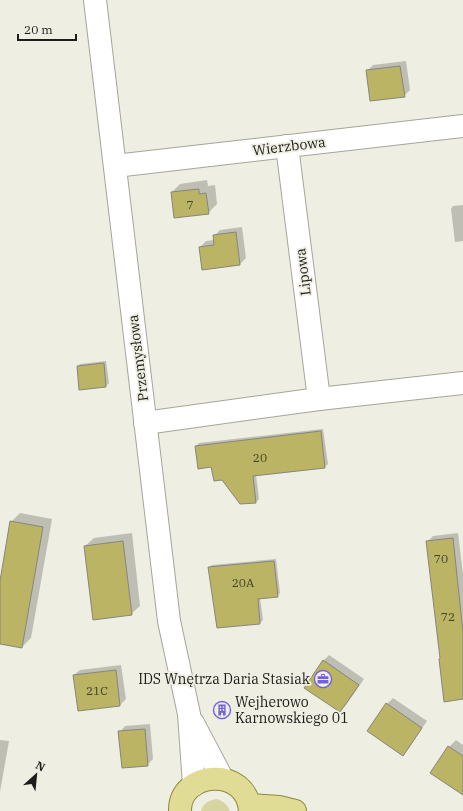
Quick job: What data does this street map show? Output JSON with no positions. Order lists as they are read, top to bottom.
{
  "streets": {
    "street": ["Wierzbowa", "Lipowa", "Przemysłowa"]
  },
  "crossings": [
    ["Wierzbowa", "Lipowa"],
    ["Wierzbowa", "Przemysłowa"]
  ],
  "places": {
    "office": ["IDS Wnętrza Daria Stasiak"],
    "building": ["Wejherowo Karnowskiego 01"]
  },
  "house_numbers": [
    "7",
    "20",
    "70",
    "20A",
    "72",
    "21C"
  ],
  "scale_bar": "20 m",
  "north": "top right"
}
